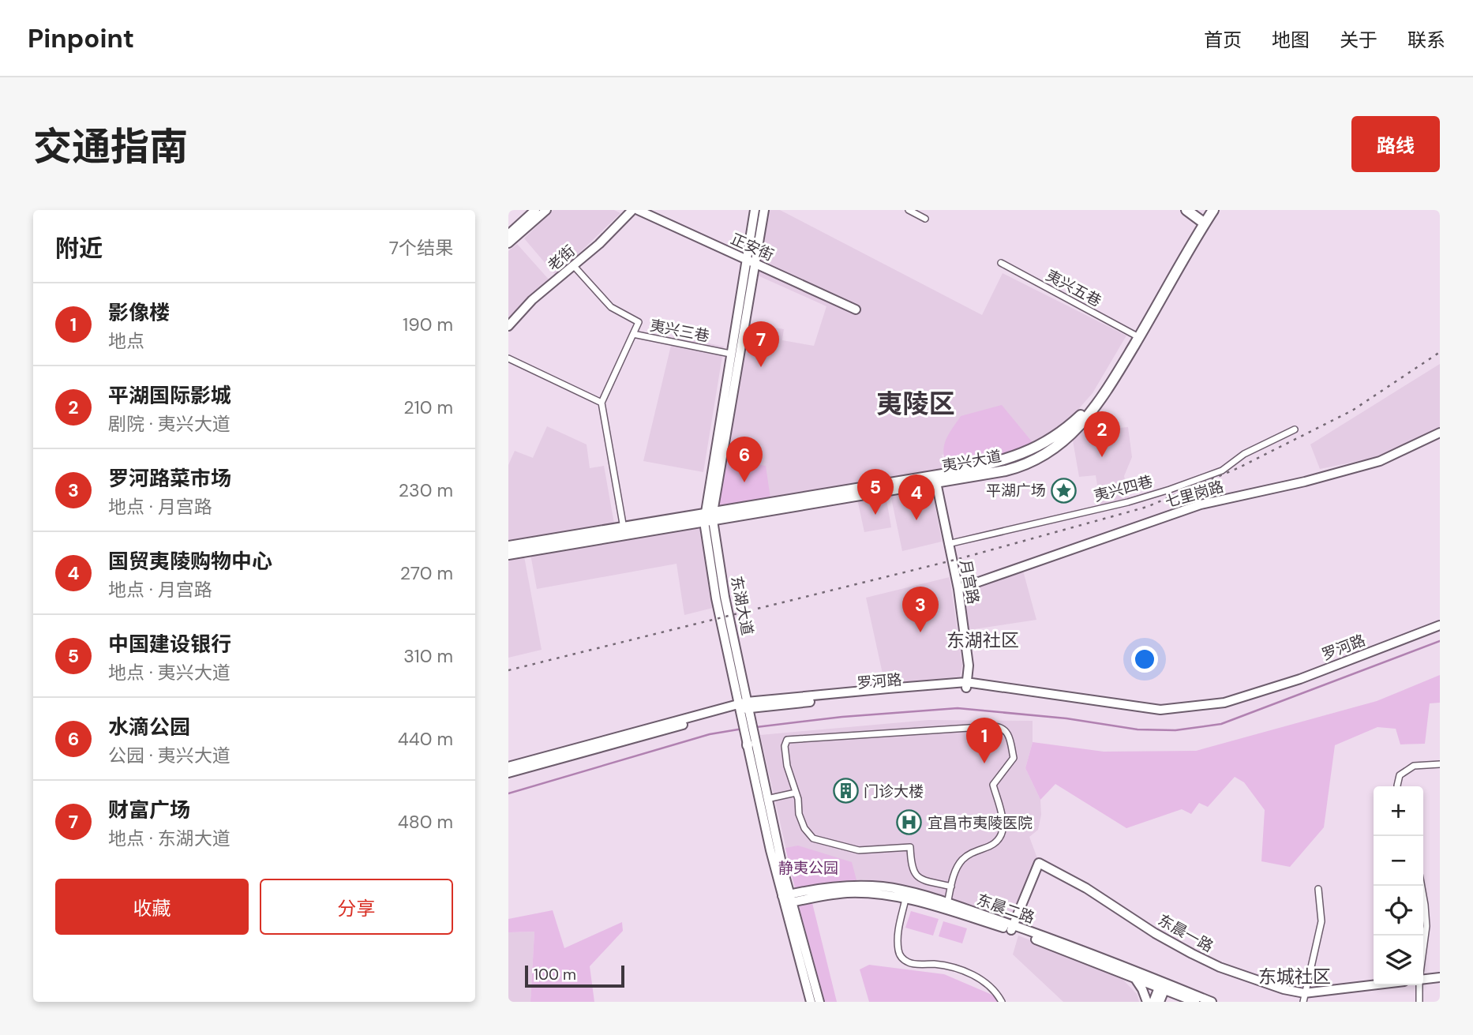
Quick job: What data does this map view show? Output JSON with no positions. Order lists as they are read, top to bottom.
{
  "streets": {
    "main road": [
      "正安街",
      "老街",
      "夷兴大道",
      "七里岗路",
      "月宫路",
      "东湖大道",
      "罗河路",
      "东晨二路",
      "东晨一路"
    ],
    "street": ["夷兴五巷", "夷兴三巷", "夷兴四巷"]
  },
  "crossings": [
    ["正安街", "东湖大道"],
    ["夷兴五巷", "夷兴大道"],
    ["夷兴三巷", "东湖大道"],
    ["夷兴大道", "月宫路"],
    ["夷兴大道", "东湖大道"],
    ["夷兴四巷", "月宫路"],
    ["七里岗路", "月宫路"],
    ["月宫路", "罗河路"],
    ["东湖大道", "罗河路"],
    ["东湖大道", "东晨二路"],
    ["东晨二路", "东晨一路"]
  ],
  "districts": ["夷陵区", "东湖社区", "东城社区"],
  "parks": ["静夷公园"],
  "places": {
    "place": ["平湖广场"],
    "building": ["门诊大楼"],
    "hospital": ["宜昌市夷陵医院"]
  },
  "scale_bar": "100 m",
  "page": {
    "header": "Pinpoint",
    "nav": [
      "首页",
      "地图",
      "关于",
      "联系"
    ],
    "title": "交通指南",
    "buttons": [
      "路线",
      ["收藏", "分享"]
    ],
    "heading": ["附近", "7个结果"],
    "list": [
      {
        "mark": "1",
        "name": "影像楼",
        "note": "地点",
        "value": "190 m"
      },
      {
        "mark": "2",
        "name": "平湖国际影城",
        "note": "剧院 · 夷兴大道",
        "value": "210 m"
      },
      {
        "mark": "3",
        "name": "罗河路菜市场",
        "note": "地点 · 月宫路",
        "value": "230 m"
      },
      {
        "mark": "4",
        "name": "国贸夷陵购物中心",
        "note": "地点 · 月宫路",
        "value": "270 m"
      },
      {
        "mark": "5",
        "name": "中国建设银行",
        "note": "地点 · 夷兴大道",
        "value": "310 m"
      },
      {
        "mark": "6",
        "name": "水滴公园",
        "note": "公园 · 夷兴大道",
        "value": "440 m"
      },
      {
        "mark": "7",
        "name": "财富广场",
        "note": "地点 · 东湖大道",
        "value": "480 m"
      }
    ],
    "pins": [
      "7",
      "2",
      "6",
      "5",
      "4",
      "3",
      "1"
    ],
    "map_buttons": ["+", "−"],
    "scale": "100 m"
  }
}
